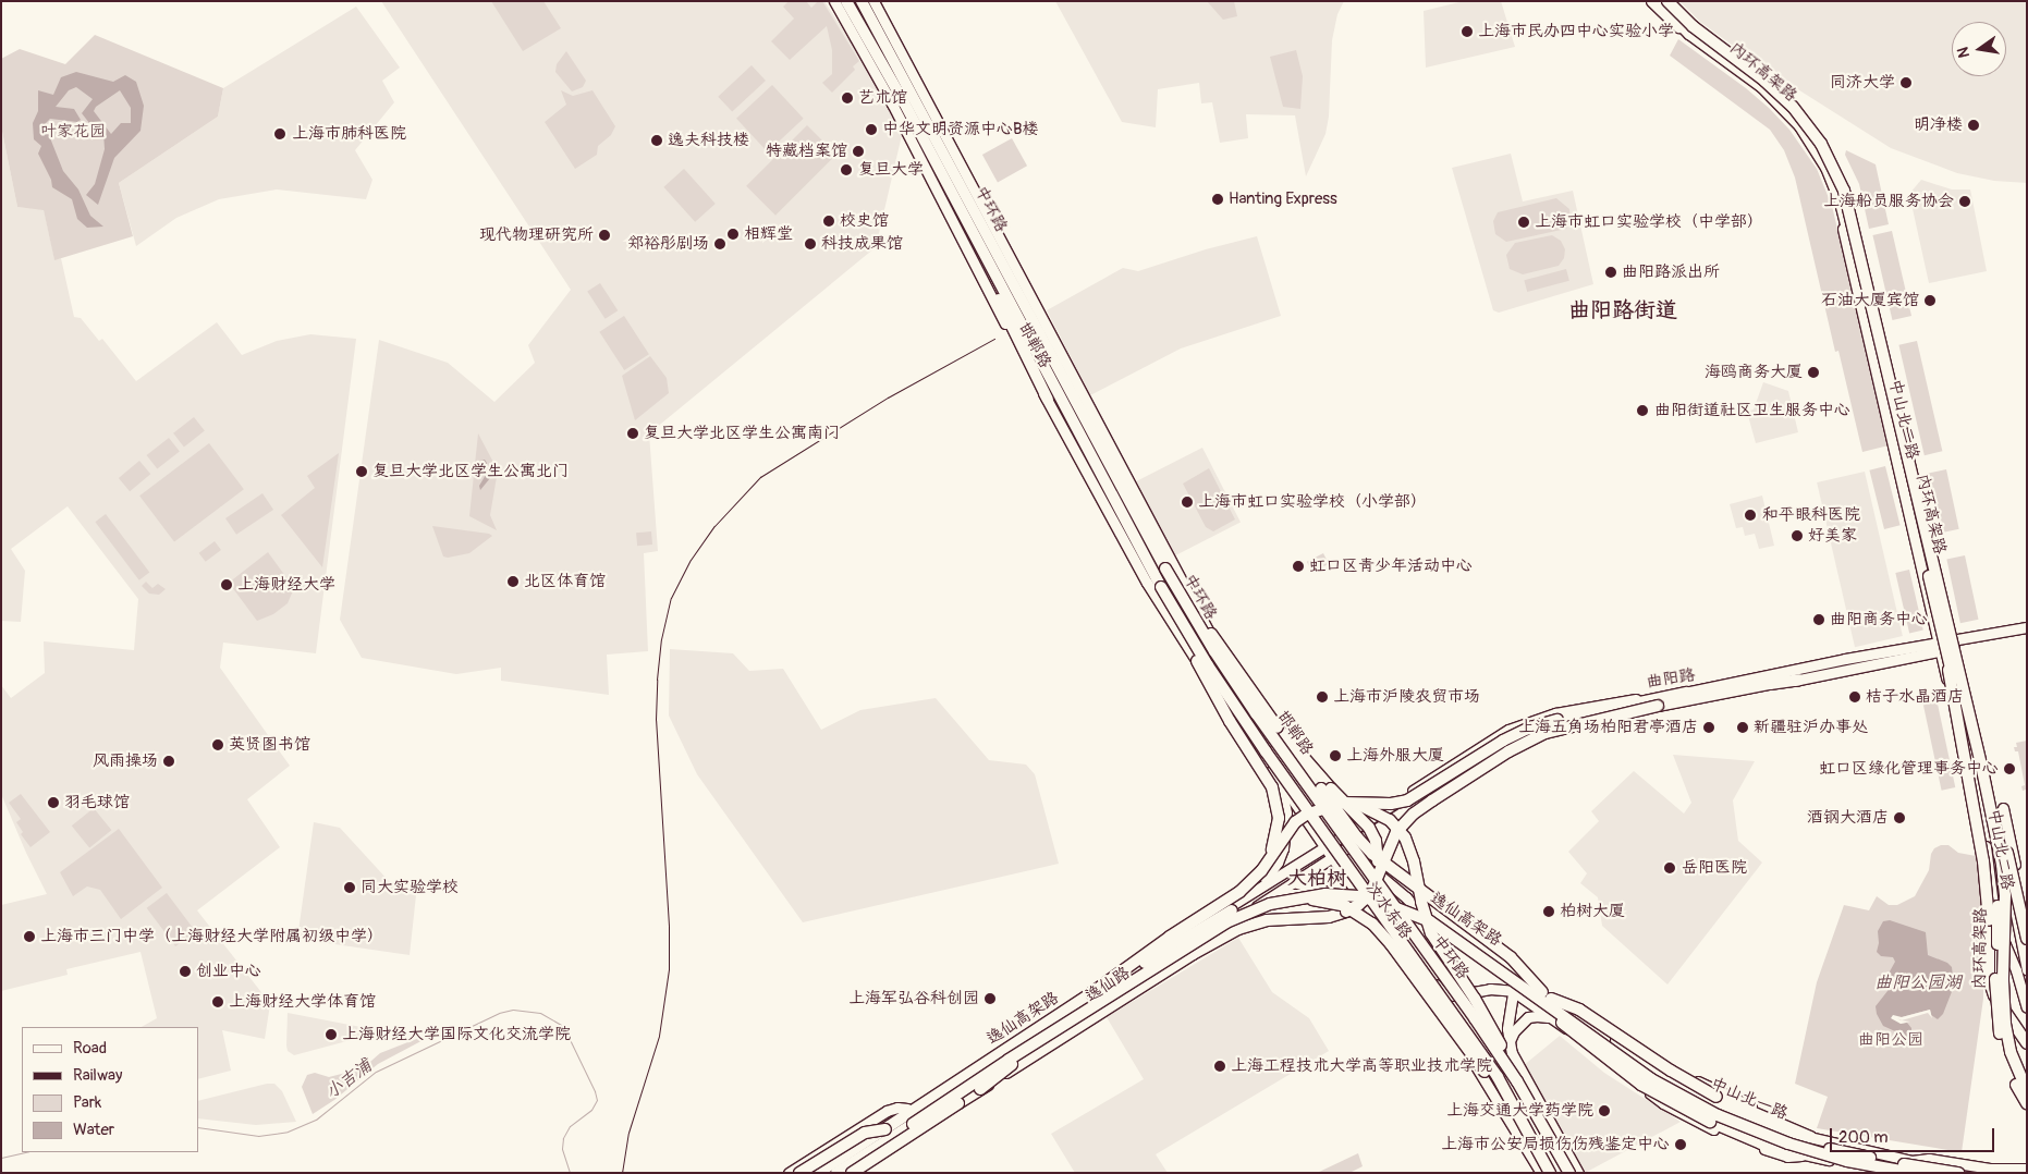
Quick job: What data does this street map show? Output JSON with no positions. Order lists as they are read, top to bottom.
{
  "streets": {
    "highway": ["内环高架路", "中环路", "逸仙高架路"],
    "main road": [
      "邯郸路",
      "中山北二路",
      "曲阳路",
      "汶水东路",
      "逸仙路",
      "中山北一路"
    ]
  },
  "crossings": [
    ["内环高架路", "中山北二路"],
    ["内环高架路", "曲阳路"],
    ["邯郸路", "曲阳路"],
    ["邯郸路", "逸仙路"],
    ["中山北二路", "曲阳路"],
    ["曲阳路", "汶水东路"],
    ["曲阳路", "逸仙路"],
    ["曲阳路", "中山北一路"],
    ["汶水东路", "逸仙路"],
    ["汶水东路", "中山北一路"],
    ["逸仙高架路", "逸仙路"],
    ["逸仙路", "中山北一路"]
  ],
  "districts": ["曲阳路街道", "大柏树"],
  "water": ["曲阳公园湖", "小吉浦"],
  "parks": ["叶家花园", "曲阳公园"],
  "places": [
    "上海市民办四中心实验小学",
    "同济大学",
    "艺术馆",
    "明净楼",
    "中华文明资源中心B楼",
    "上海市肺科医院",
    "逸夫科技楼",
    "特藏档案馆",
    "复旦大学",
    "Hanting Express",
    "上海船员服务协会",
    "校史馆",
    "上海市虹口实验学校（中学部）",
    "相辉堂",
    "现代物理研究所",
    "郑裕彤剧场‌",
    "科技成果馆",
    "曲阳路派出所",
    "石油大厦宾馆",
    "海鸥商务大厦",
    "曲阳街道社区卫生服务中心",
    "复旦大学北区学生公寓南门",
    "复旦大学北区学生公寓北门",
    "上海市虹口实验学校（小学部）",
    "和平眼科医院",
    "好美家",
    "虹口区青少年活动中心",
    "北区体育馆",
    "上海财经大学",
    "曲阳商务中心",
    "上海市沪陵农贸市场",
    "桔子水晶酒店",
    "上海五角场柏阳君亭酒店",
    "新疆驻沪办事处",
    "英贤图书馆",
    "上海外服大厦",
    "风雨操场",
    "虹口区绿化管理事务中心",
    "羽毛球馆",
    "酒钢大酒店",
    "岳阳医院",
    "同大实验学校",
    "柏树大厦",
    "上海市三门中学（上海财经大学附属初级中学）",
    "创业中心",
    "上海军弘谷科创园",
    "上海财经大学体育馆",
    "上海财经大学国际文化交流学院",
    "上海工程技术大学高等职业技术学院",
    "上海交通大学药学院",
    "上海市公安局损伤伤残鉴定中心"
  ],
  "legend": [
    "Road",
    "Railway",
    "Park",
    "Water"
  ],
  "scale_bar": "200 m",
  "north": "left"
}
